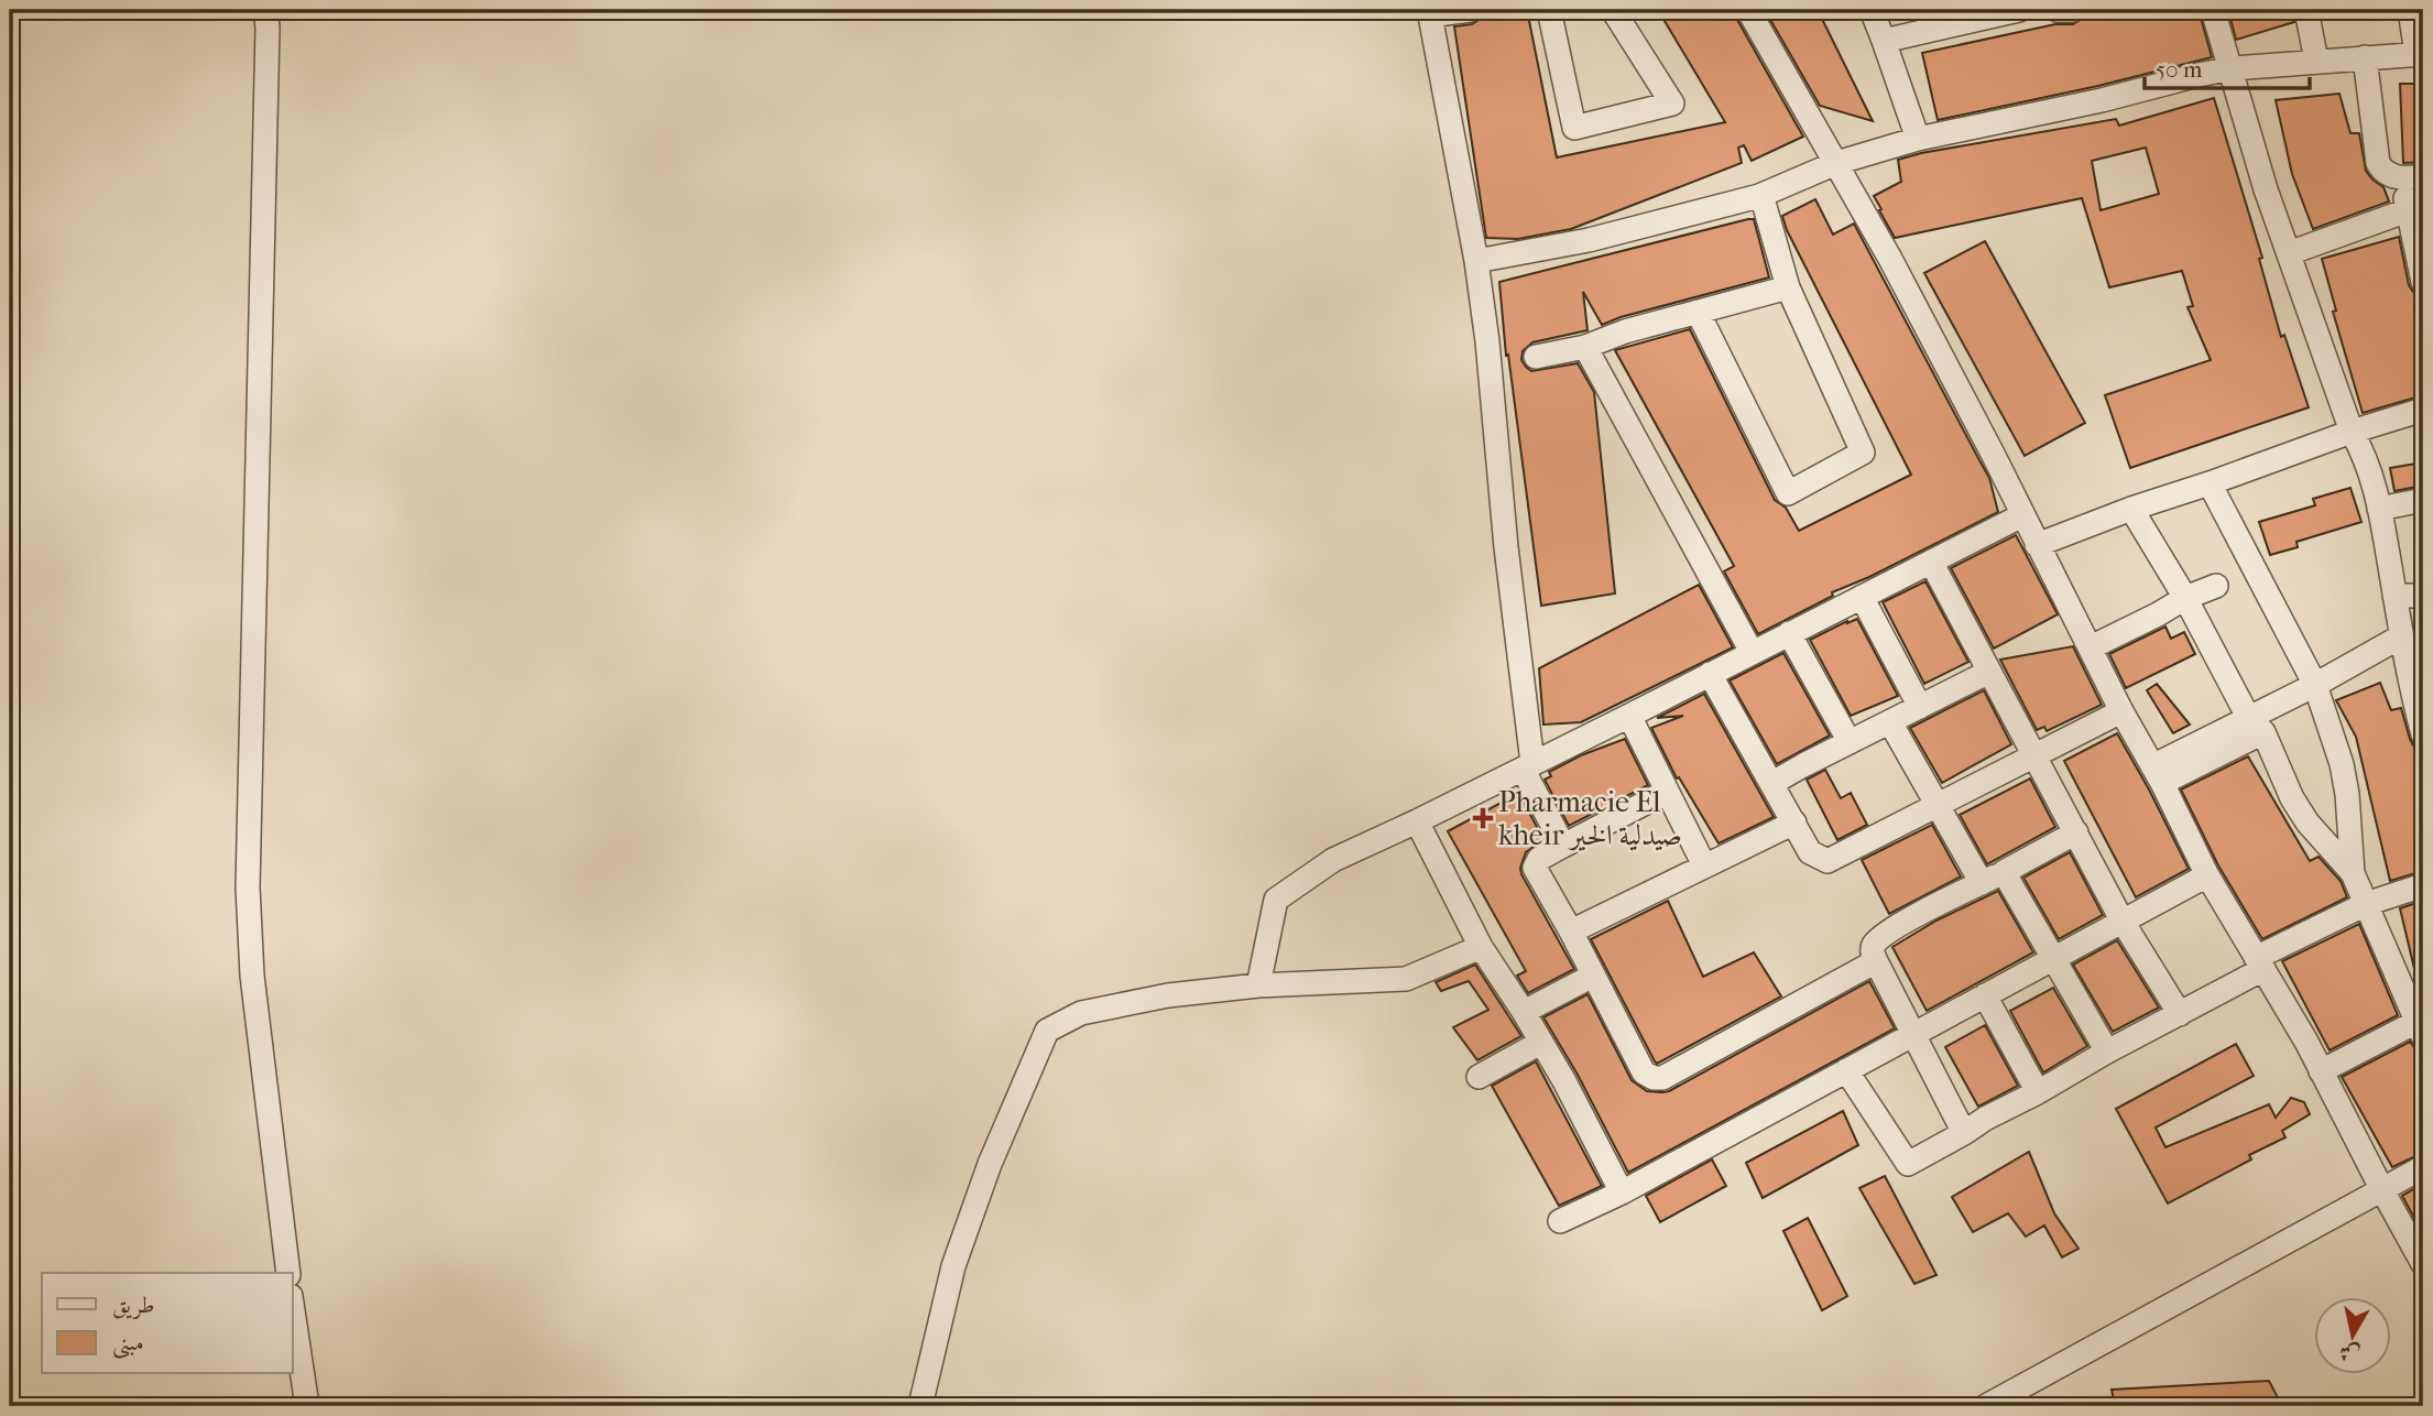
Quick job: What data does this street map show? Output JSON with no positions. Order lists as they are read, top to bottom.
{
  "places": {
    "health": ["Pharmacie El kheir صيدلية الخير"]
  },
  "legend": ["طريق", "مبنى"],
  "scale_bar": "50 m",
  "north": "bottom"
}
